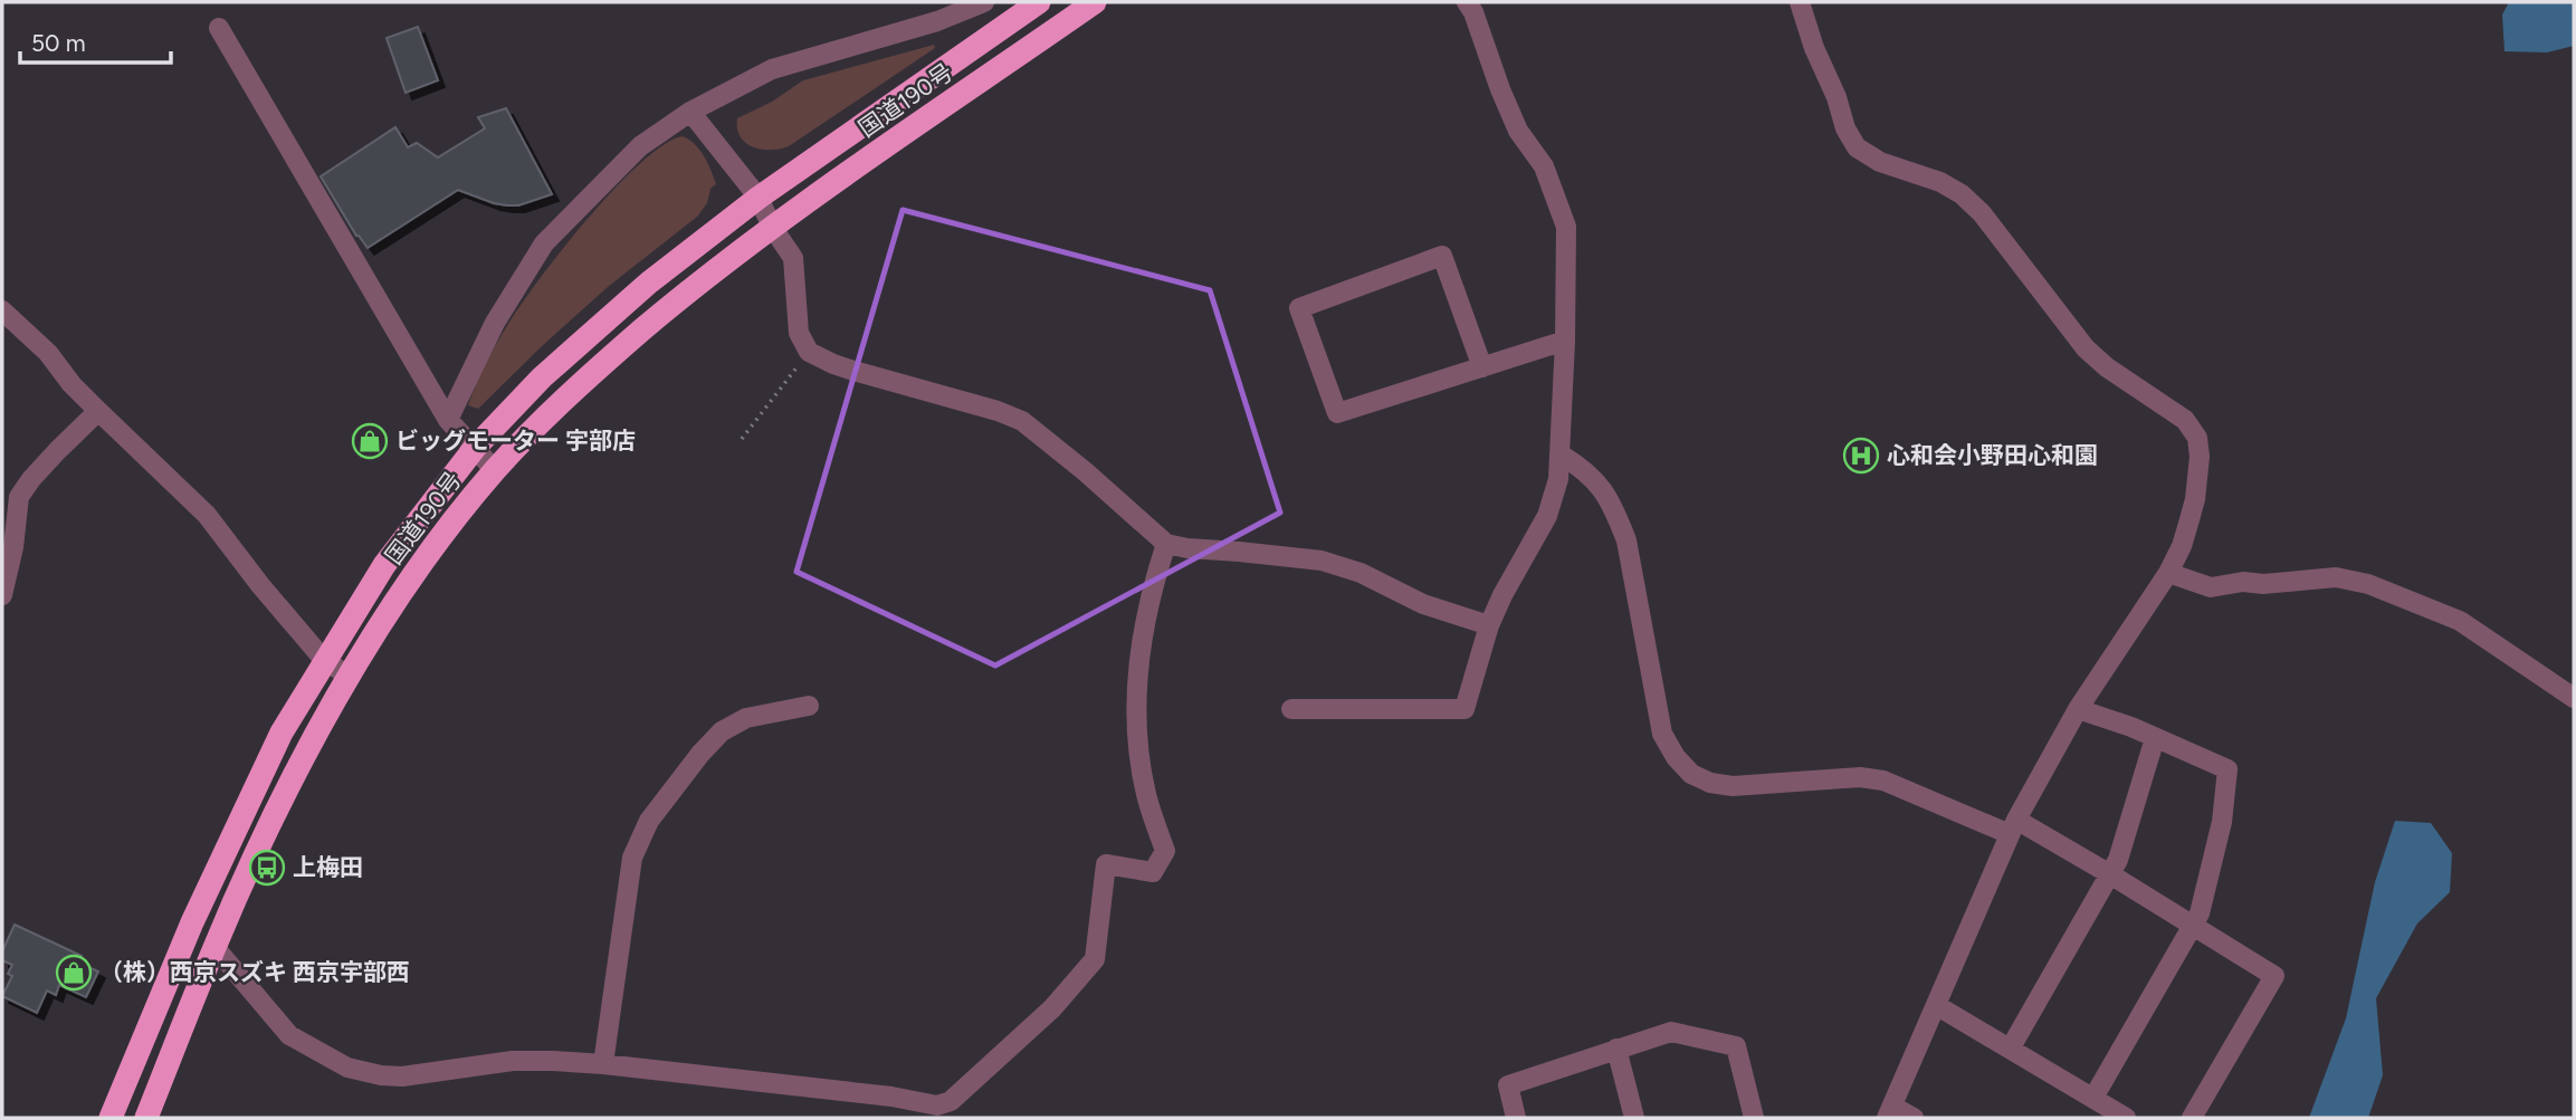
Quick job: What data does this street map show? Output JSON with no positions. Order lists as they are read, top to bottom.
{
  "streets": {
    "highway": ["国道190号"]
  },
  "places": {
    "shop": ["ビッグモーター 宇部店", "（株）西京スズキ 西京宇部西"],
    "hospital": ["心和会小野田心和園"],
    "bus stop": ["上梅田"]
  },
  "scale_bar": "50 m"
}
